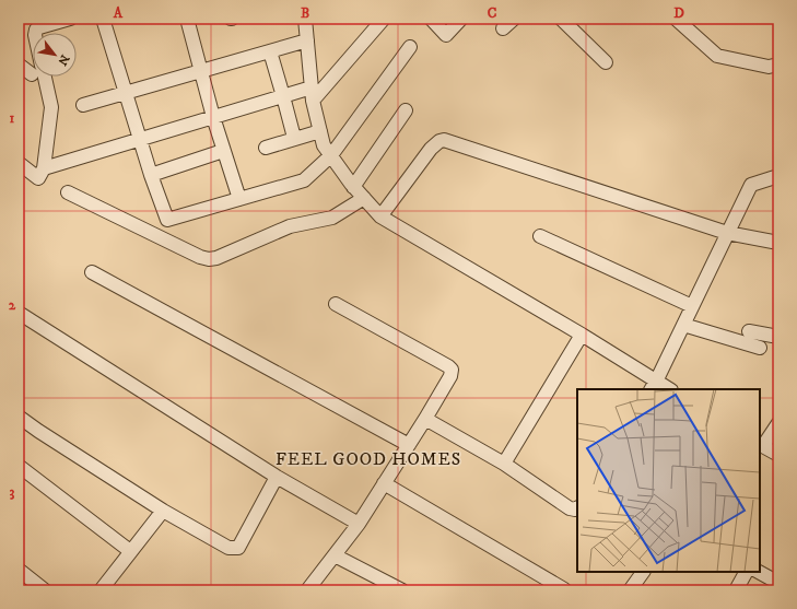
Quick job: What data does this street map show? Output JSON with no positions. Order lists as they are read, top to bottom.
{
  "districts": ["FEEL GOOD HOMES"],
  "north": "bottom right",
  "grid": {
    "columns": [
      "A",
      "B",
      "C",
      "D"
    ],
    "rows": ["1", "2", "3"]
  }
}
